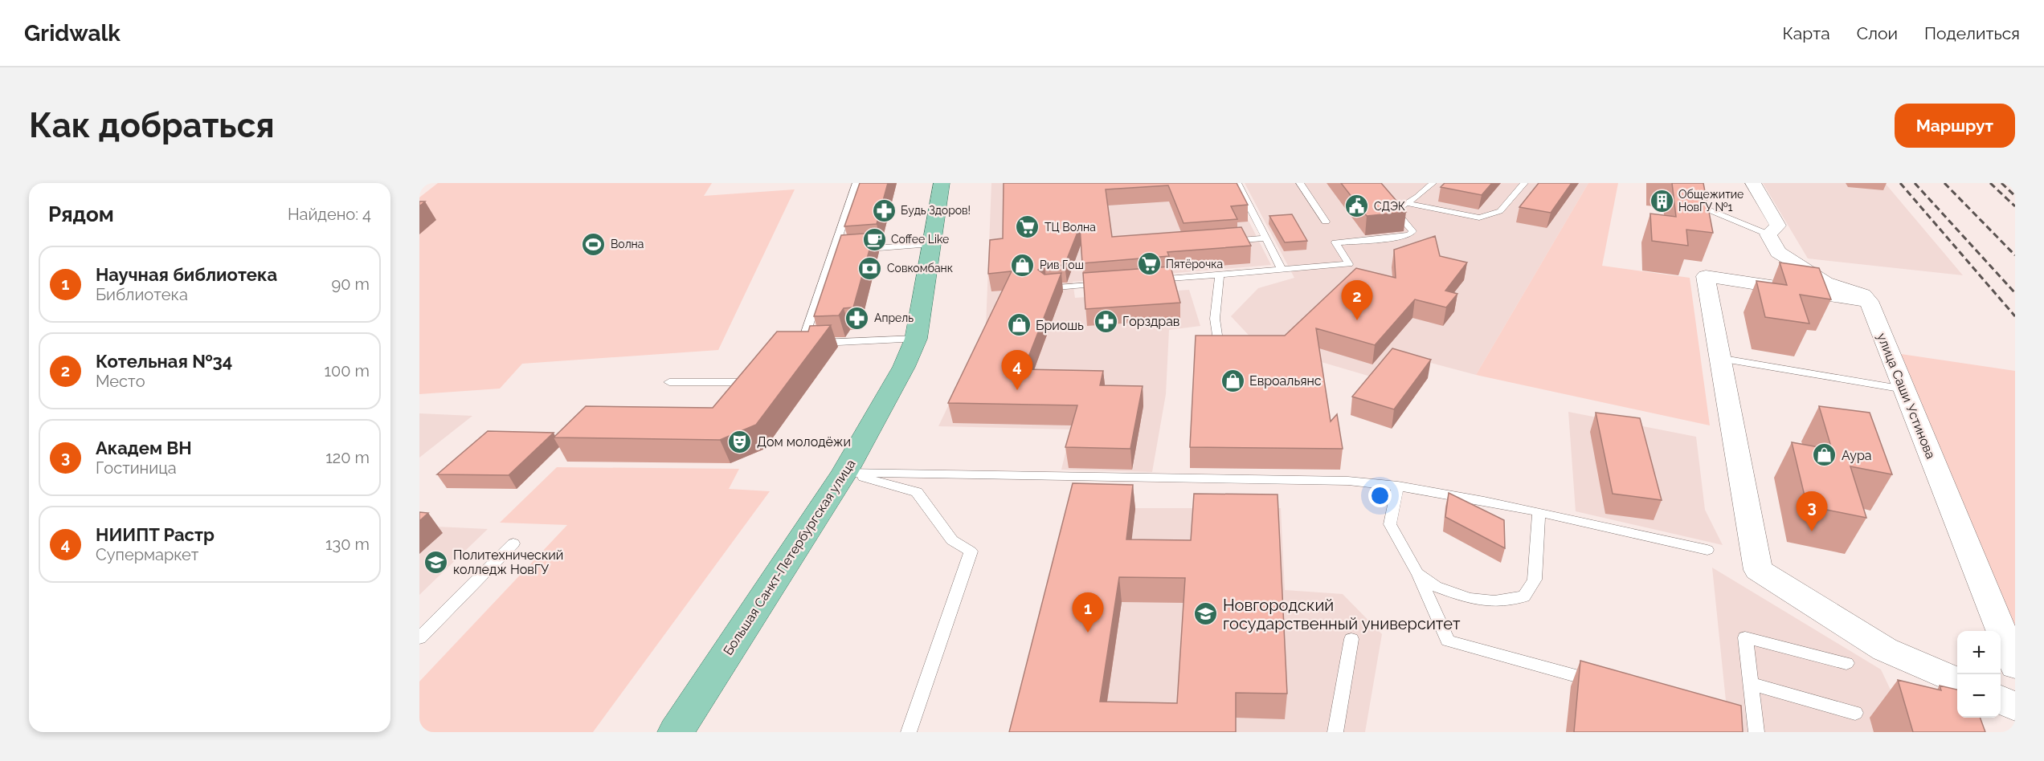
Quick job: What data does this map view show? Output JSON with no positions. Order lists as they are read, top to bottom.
{
  "streets": {
    "main road": ["Большая Санкт-Петербургская улица"],
    "street": ["улица Саши Устинова"]
  },
  "places": {
    "building": ["Общежитие НовГУ №1"],
    "public building": ["СДЭК"],
    "pharmacy": ["Будь Здоров!", "Апрель", "Горздрав"],
    "supermarket": ["ТЦ Волна", "Пятёрочка"],
    "cafe": ["Coffee Like"],
    "sports": ["Волна"],
    "shop": [
      "Рив Гош",
      "Бриошь",
      "Евроальянс",
      "Аура"
    ],
    "bank": ["Совкомбанк"],
    "theatre": ["Дом молодёжи"],
    "school or university": ["Политехнический колледж НовГУ", "Новгородский государственный университет"]
  },
  "page": {
    "header": "Gridwalk",
    "nav": ["Карта", "Слои", "Поделиться"],
    "buttons": "Маршрут",
    "title": "Как добраться",
    "heading": ["Рядом", "Найдено: 4"],
    "list": [
      {
        "mark": "1",
        "name": "Научная библиотека",
        "note": "Библиотека",
        "value": "90 m"
      },
      {
        "mark": "2",
        "name": "Котельная №34",
        "note": "Место",
        "value": "100 m"
      },
      {
        "mark": "3",
        "name": "Академ ВН",
        "note": "Гостиница",
        "value": "120 m"
      },
      {
        "mark": "4",
        "name": "НИИПТ Растр",
        "note": "Супермаркет",
        "value": "130 m"
      }
    ],
    "pins": [
      "2",
      "4",
      "3",
      "1"
    ],
    "map_buttons": ["+", "−"]
  }
}
